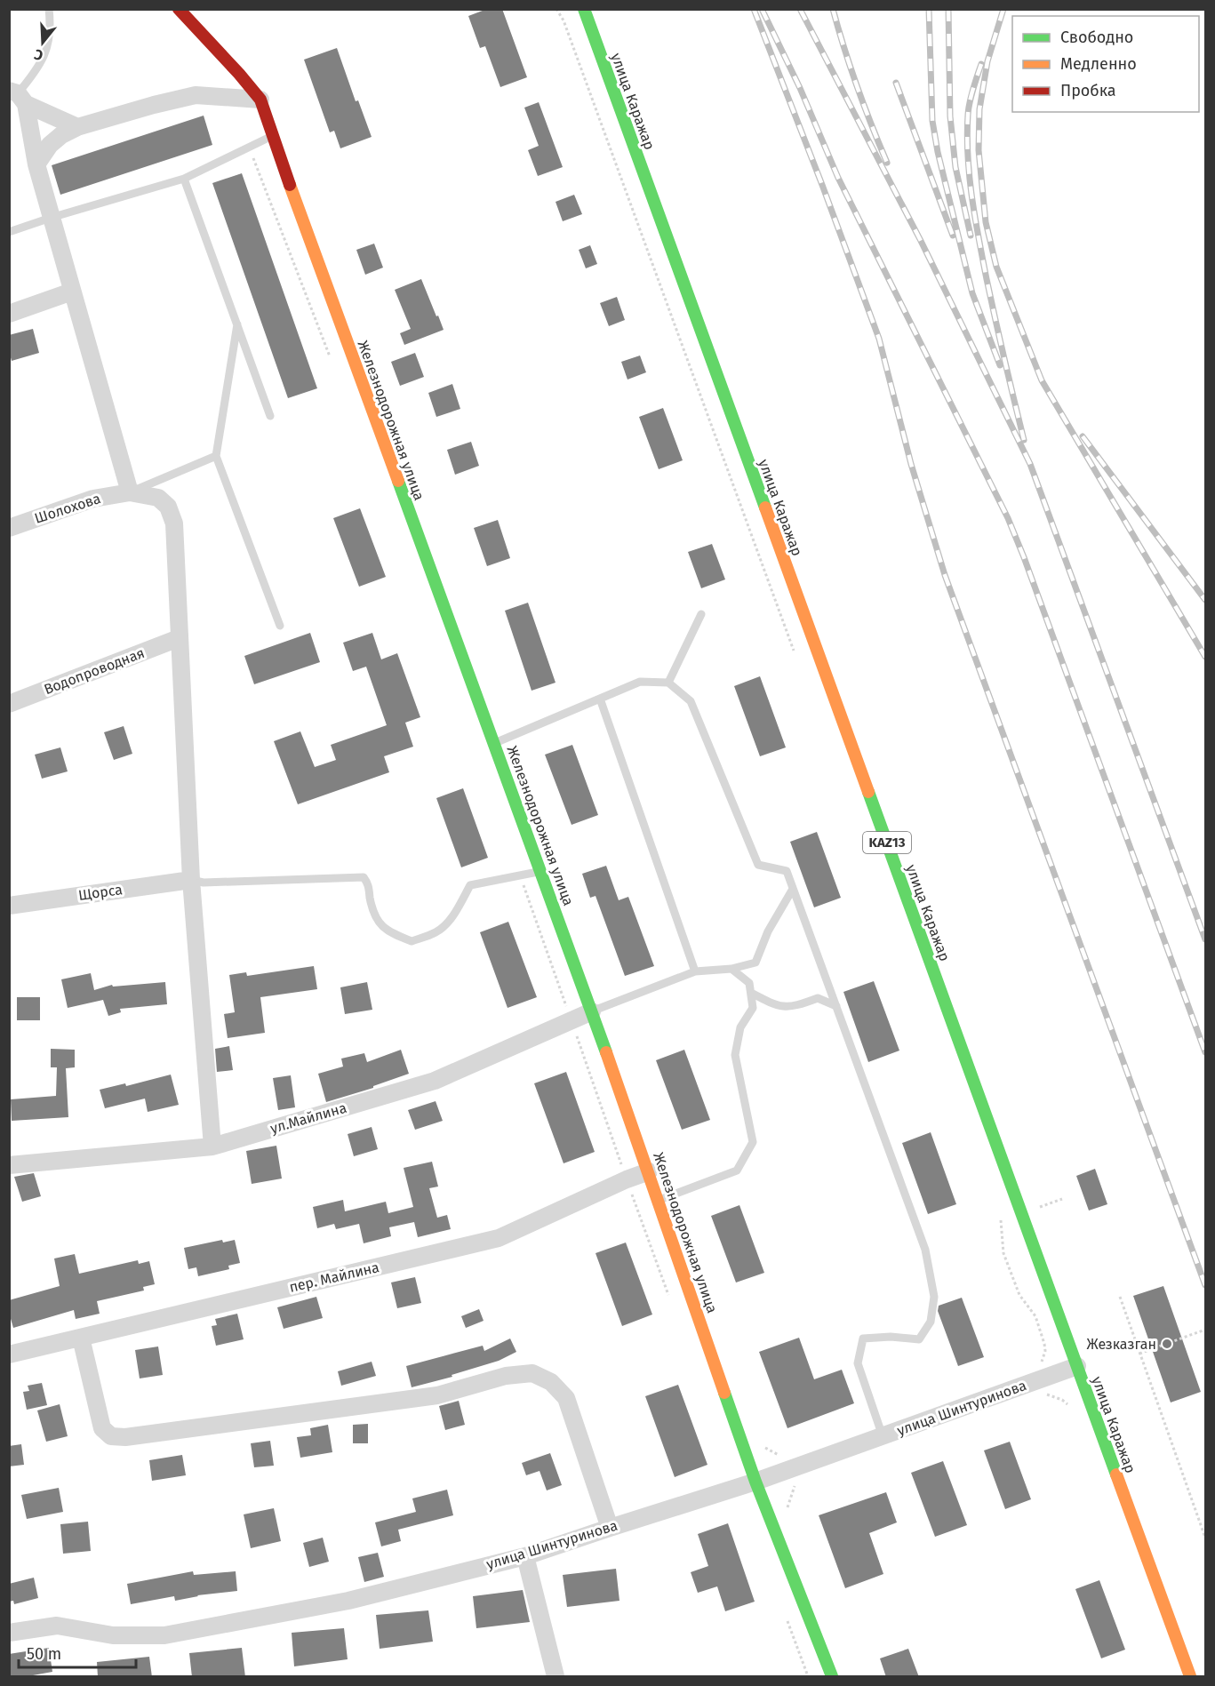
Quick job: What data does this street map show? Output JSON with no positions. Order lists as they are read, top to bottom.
{
  "streets": {
    "street": [
      "улица Каражар",
      "Железнодорожная улица",
      "Шолохова",
      "Водопроводная",
      "KAZ13",
      "Щорса",
      "ул.Майлина",
      "пер. Майлина",
      "улица Шинтуринова"
    ]
  },
  "crossings": [
    ["улица Каражар", "улица Шинтуринова"],
    ["Железнодорожная улица", "ул.Майлина"],
    ["Железнодорожная улица", "пер. Майлина"],
    ["Железнодорожная улица", "улица Шинтуринова"],
    ["Шолохова", "Водопроводная"]
  ],
  "places": ["Жезказган"],
  "legend": ["Свободно", "Медленно", "Пробка"],
  "scale_bar": "50 m",
  "north": "bottom"
}
